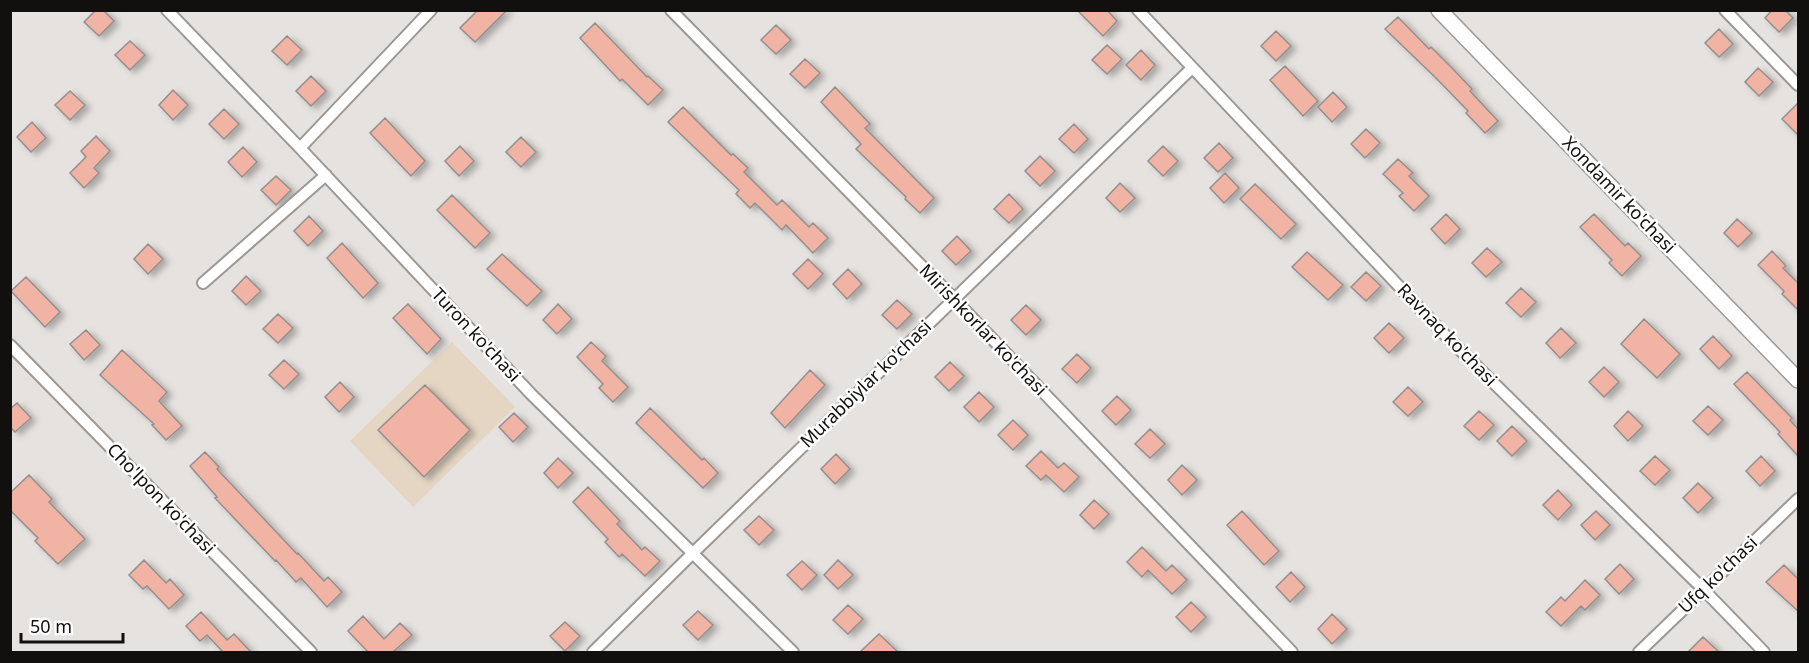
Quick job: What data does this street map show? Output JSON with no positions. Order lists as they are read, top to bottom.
{
  "streets": {
    "main road": ["Xondamir ko'chasi"],
    "street": [
      "Mirishkorlar ko'chasi",
      "Turon ko'chasi",
      "Ravnaq ko'chasi",
      "Murabbiylar ko'chasi",
      "Cho'lpon ko'chasi",
      "Ufq ko'chasi"
    ]
  },
  "crossings": [
    ["Mirishkorlar ko'chasi", "Murabbiylar ko'chasi"],
    ["Turon ko'chasi", "Murabbiylar ko'chasi"],
    ["Ravnaq ko'chasi", "Murabbiylar ko'chasi"],
    ["Ravnaq ko'chasi", "Ufq ko'chasi"]
  ],
  "scale_bar": "50 m"
}
